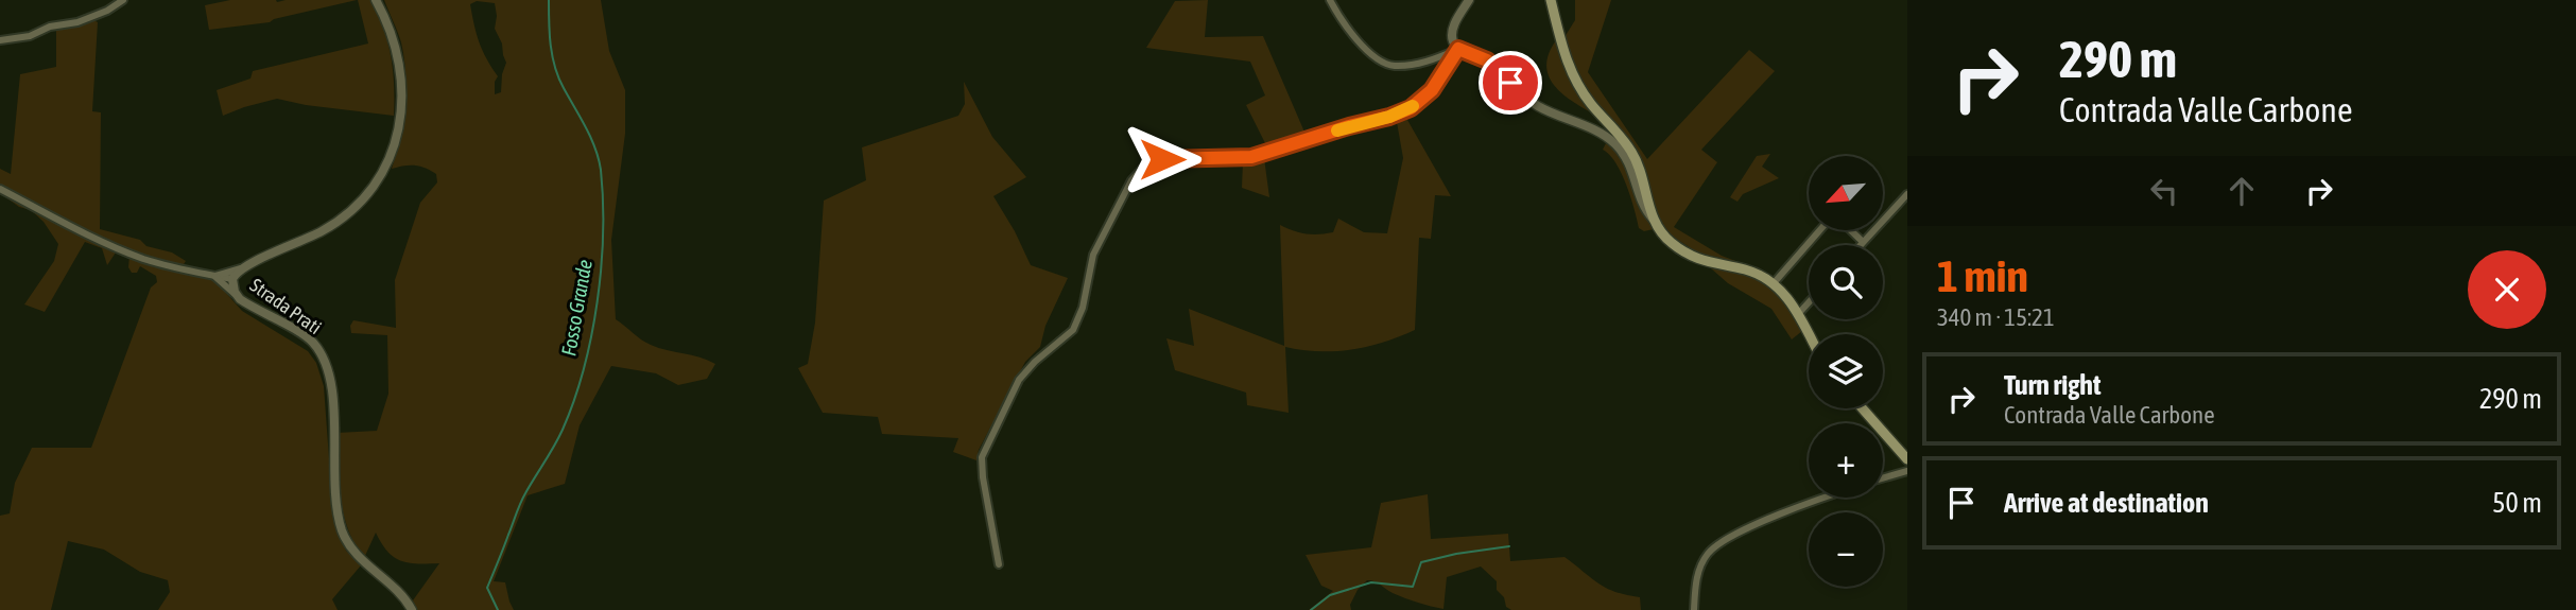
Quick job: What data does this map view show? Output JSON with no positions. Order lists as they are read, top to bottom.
{
  "streets": {
    "street": ["Strada Prati"]
  },
  "water": ["Fosso Grande"],
  "north": "bottom left",
  "page": {
    "turn": ["290 m", "Contrada Valle Carbone"],
    "map_buttons": ["+", "−"],
    "heading": ["1 min", "340 m · 15:21"],
    "list": [
      {
        "name": "Turn right",
        "note": "Contrada Valle Carbone",
        "value": "290 m"
      },
      {
        "name": "Arrive at destination",
        "value": "50 m"
      }
    ]
  }
}
